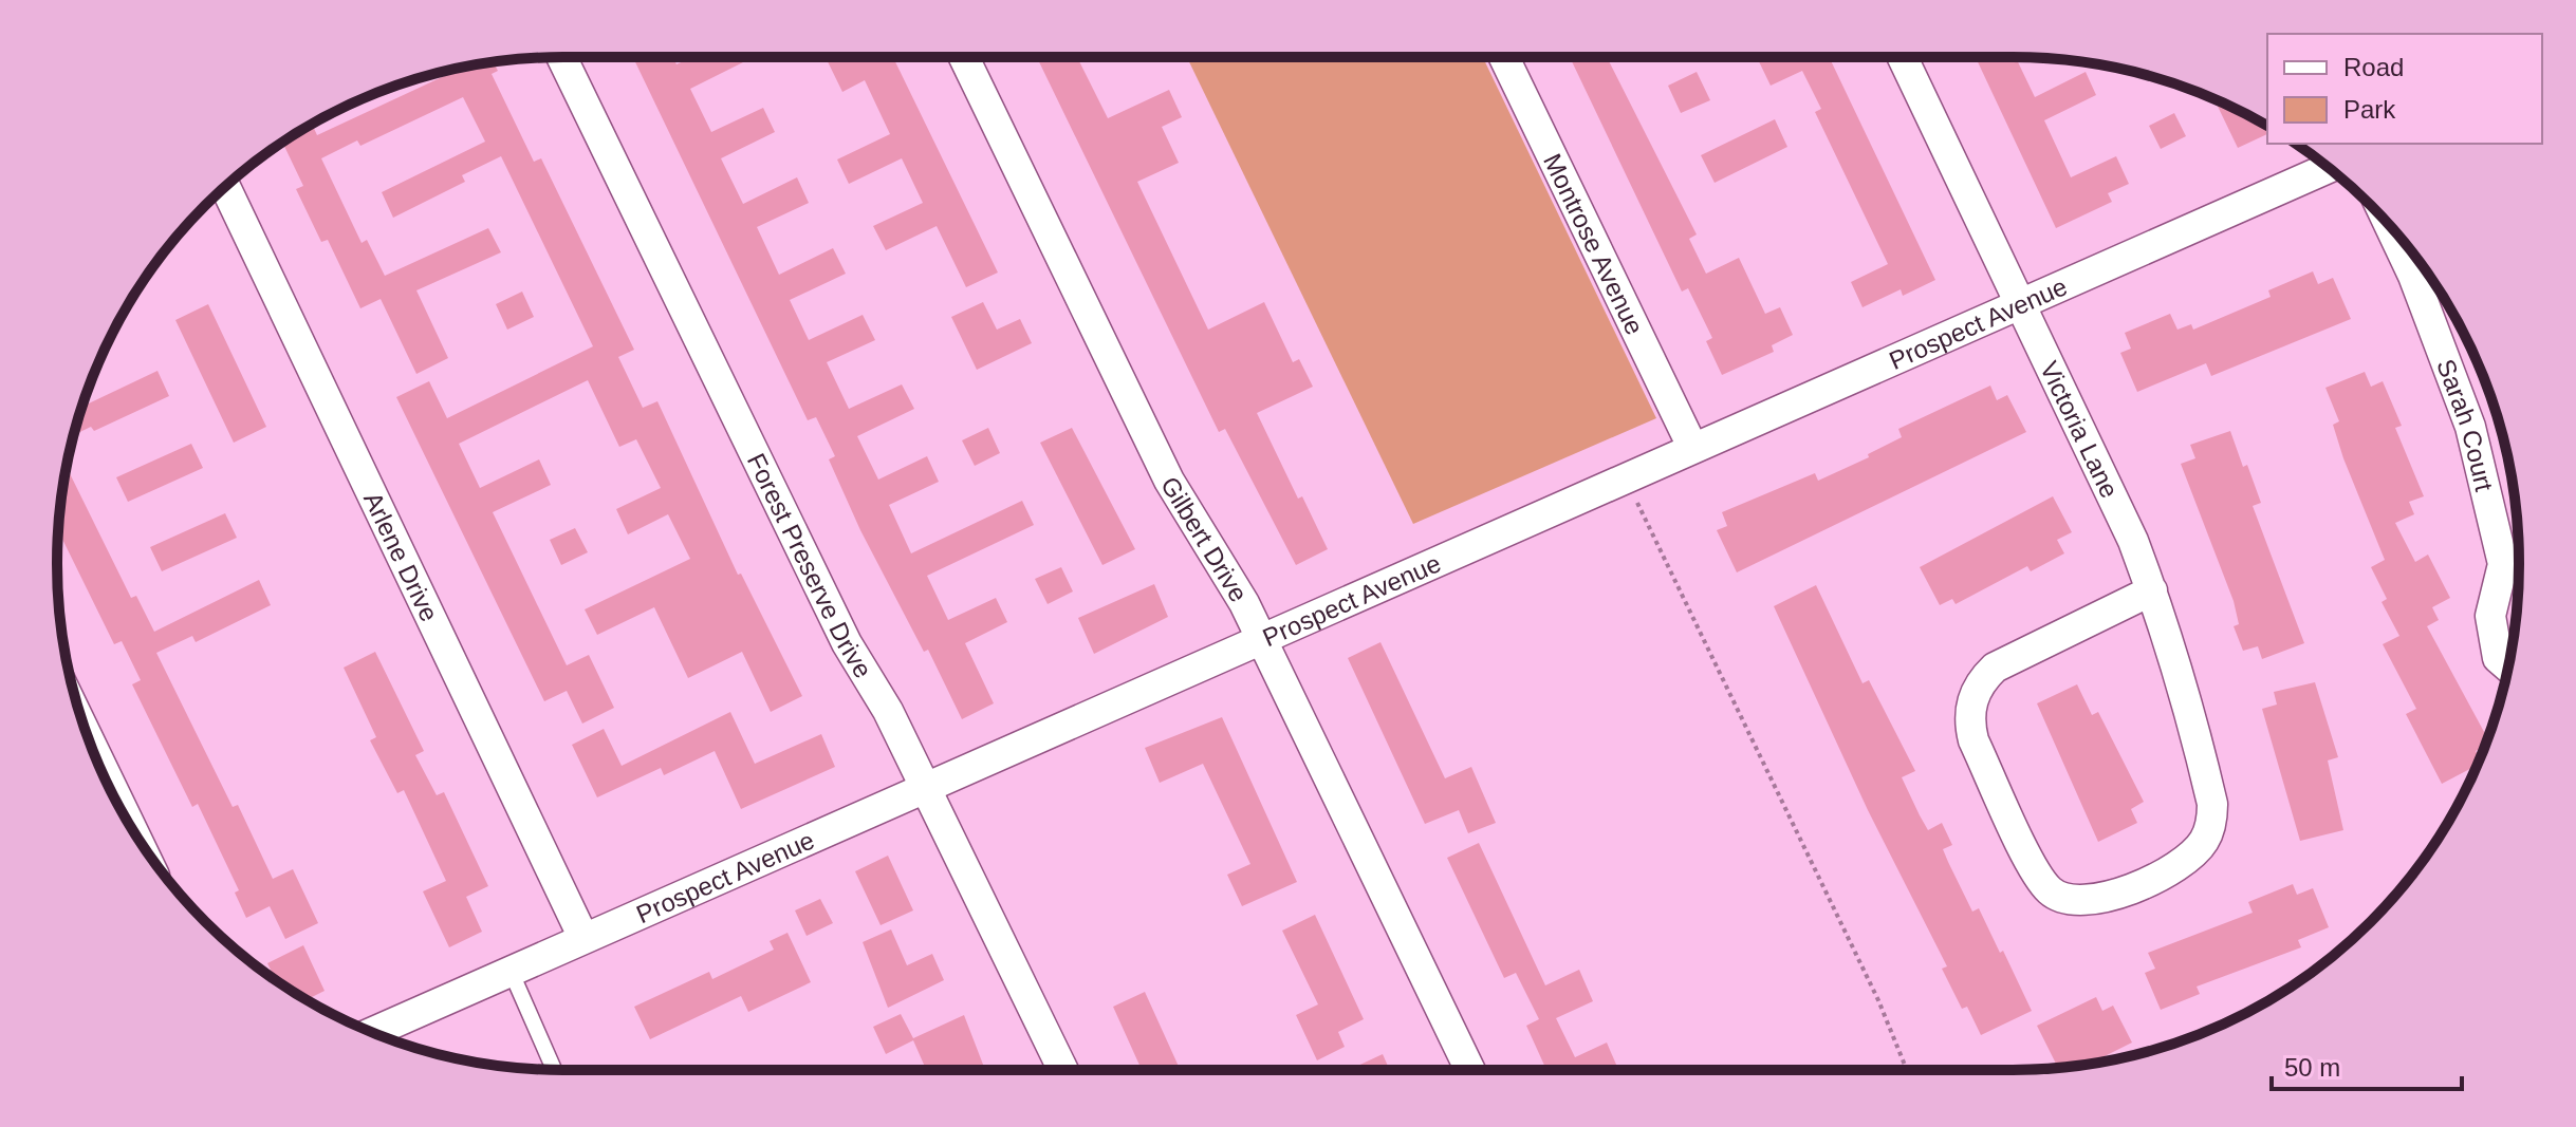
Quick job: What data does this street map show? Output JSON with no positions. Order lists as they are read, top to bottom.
{
  "streets": {
    "street": [
      "Montrose Avenue",
      "Prospect Avenue",
      "Sarah Court",
      "Victoria Lane",
      "Gilbert Drive",
      "Arlene Drive",
      "Forest Preserve Drive"
    ]
  },
  "crossings": [
    ["Montrose Avenue", "Prospect Avenue"],
    ["Prospect Avenue", "Victoria Lane"],
    ["Prospect Avenue", "Gilbert Drive"],
    ["Prospect Avenue", "Arlene Drive"],
    ["Prospect Avenue", "Forest Preserve Drive"]
  ],
  "legend": ["Road", "Park"],
  "scale_bar": "50 m"
}
